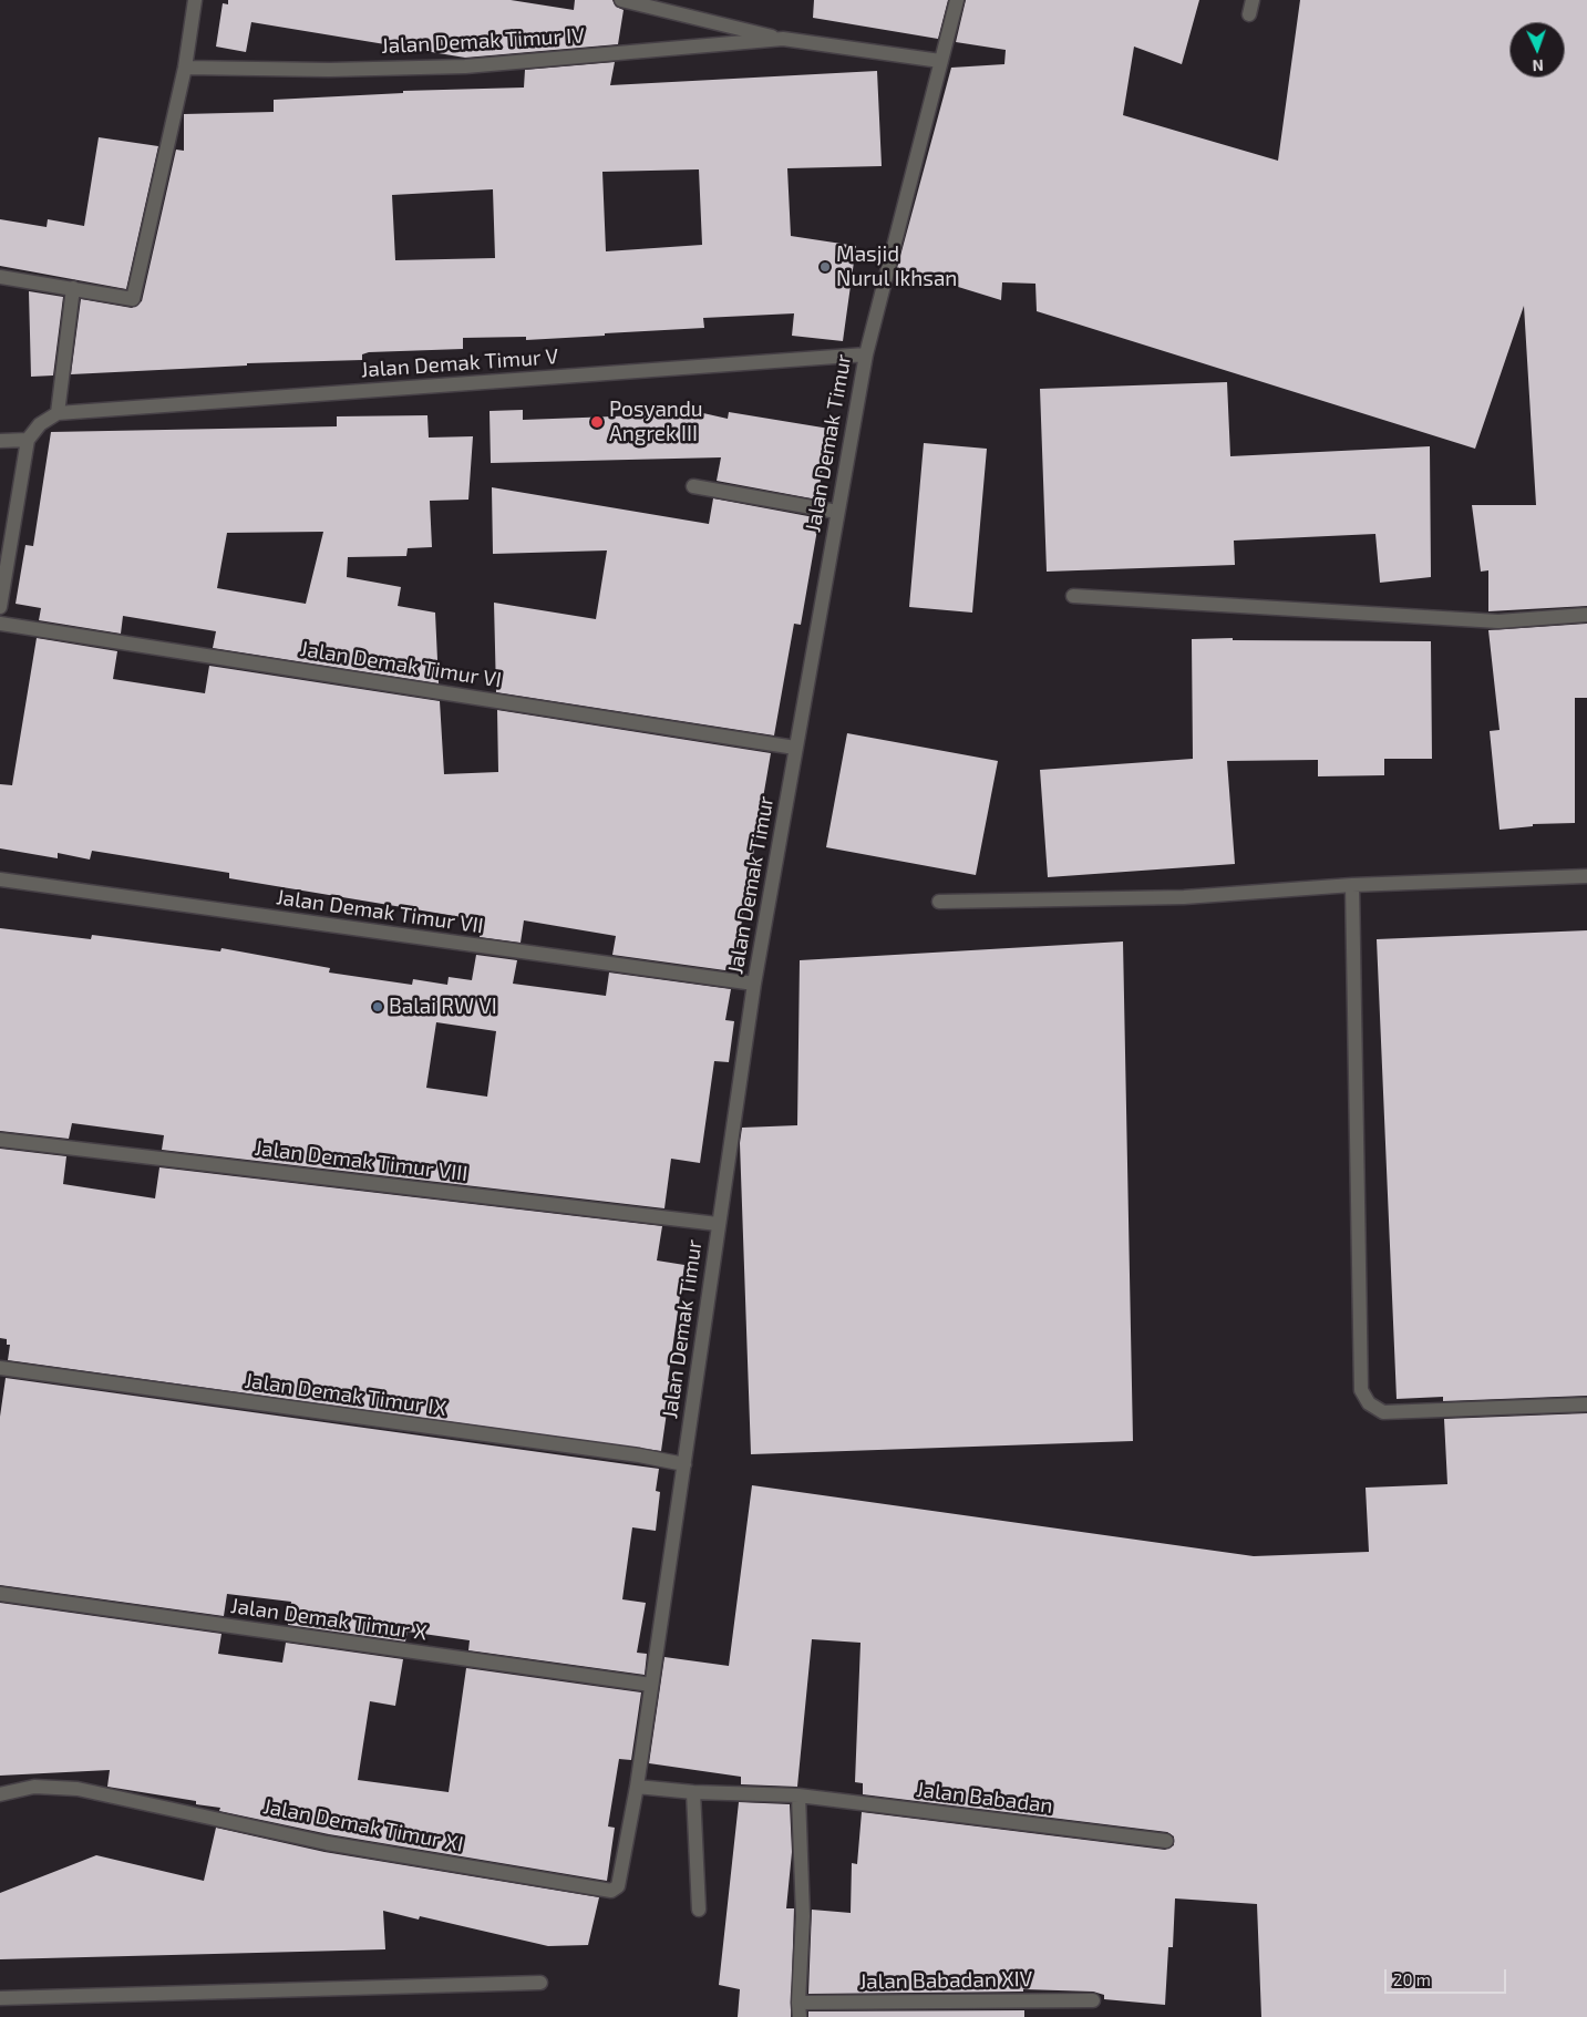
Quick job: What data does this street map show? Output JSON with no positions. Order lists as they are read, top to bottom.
{
  "streets": {
    "street": [
      "Jalan Demak Timur IV",
      "Jalan Demak Timur V",
      "Jalan Demak Timur",
      "Jalan Demak Timur VI",
      "Jalan Demak Timur VII",
      "Jalan Demak Timur VIII",
      "Jalan Demak Timur IX",
      "Jalan Demak Timur X",
      "Jalan Babadan",
      "Jalan Demak Timur XI",
      "Jalan Babadan XIV"
    ]
  },
  "crossings": [
    ["Jalan Demak Timur IV", "Jalan Demak Timur"],
    ["Jalan Demak Timur V", "Jalan Demak Timur"],
    ["Jalan Demak Timur", "Jalan Demak Timur VI"],
    ["Jalan Demak Timur", "Jalan Demak Timur VII"],
    ["Jalan Demak Timur", "Jalan Demak Timur VIII"],
    ["Jalan Demak Timur", "Jalan Demak Timur IX"],
    ["Jalan Demak Timur", "Jalan Demak Timur X"],
    ["Jalan Demak Timur", "Jalan Babadan"],
    ["Jalan Demak Timur", "Jalan Demak Timur XI"],
    ["Jalan Babadan", "Jalan Demak Timur XI"]
  ],
  "places": ["Masjid Nurul Ikhsan", "Posyandu Angrek III", "Balai RW VI"],
  "scale_bar": "20 m",
  "north": "bottom"
}
